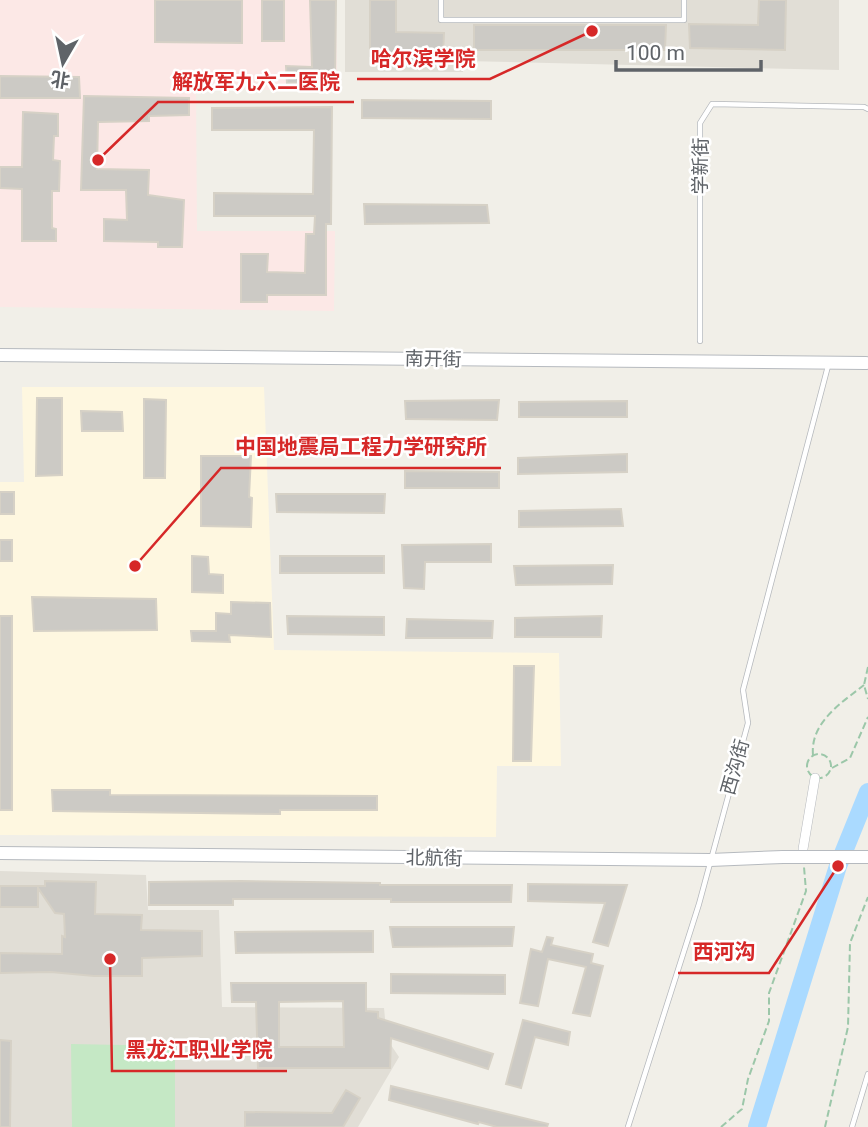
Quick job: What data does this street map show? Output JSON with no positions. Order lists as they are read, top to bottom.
{
  "streets": {
    "street": ["南开街", "北航街"],
    "lane": ["学新街", "西沟街"]
  },
  "crossings": [
    ["南开街", "西沟街"],
    ["西沟街", "北航街"]
  ],
  "places": [
    "哈尔滨学院",
    "解放军九六二医院",
    "中国地震局工程力学研究所",
    "西河沟",
    "黑龙江职业学院"
  ],
  "scale_bar": "100 m",
  "north": "bottom"
}
